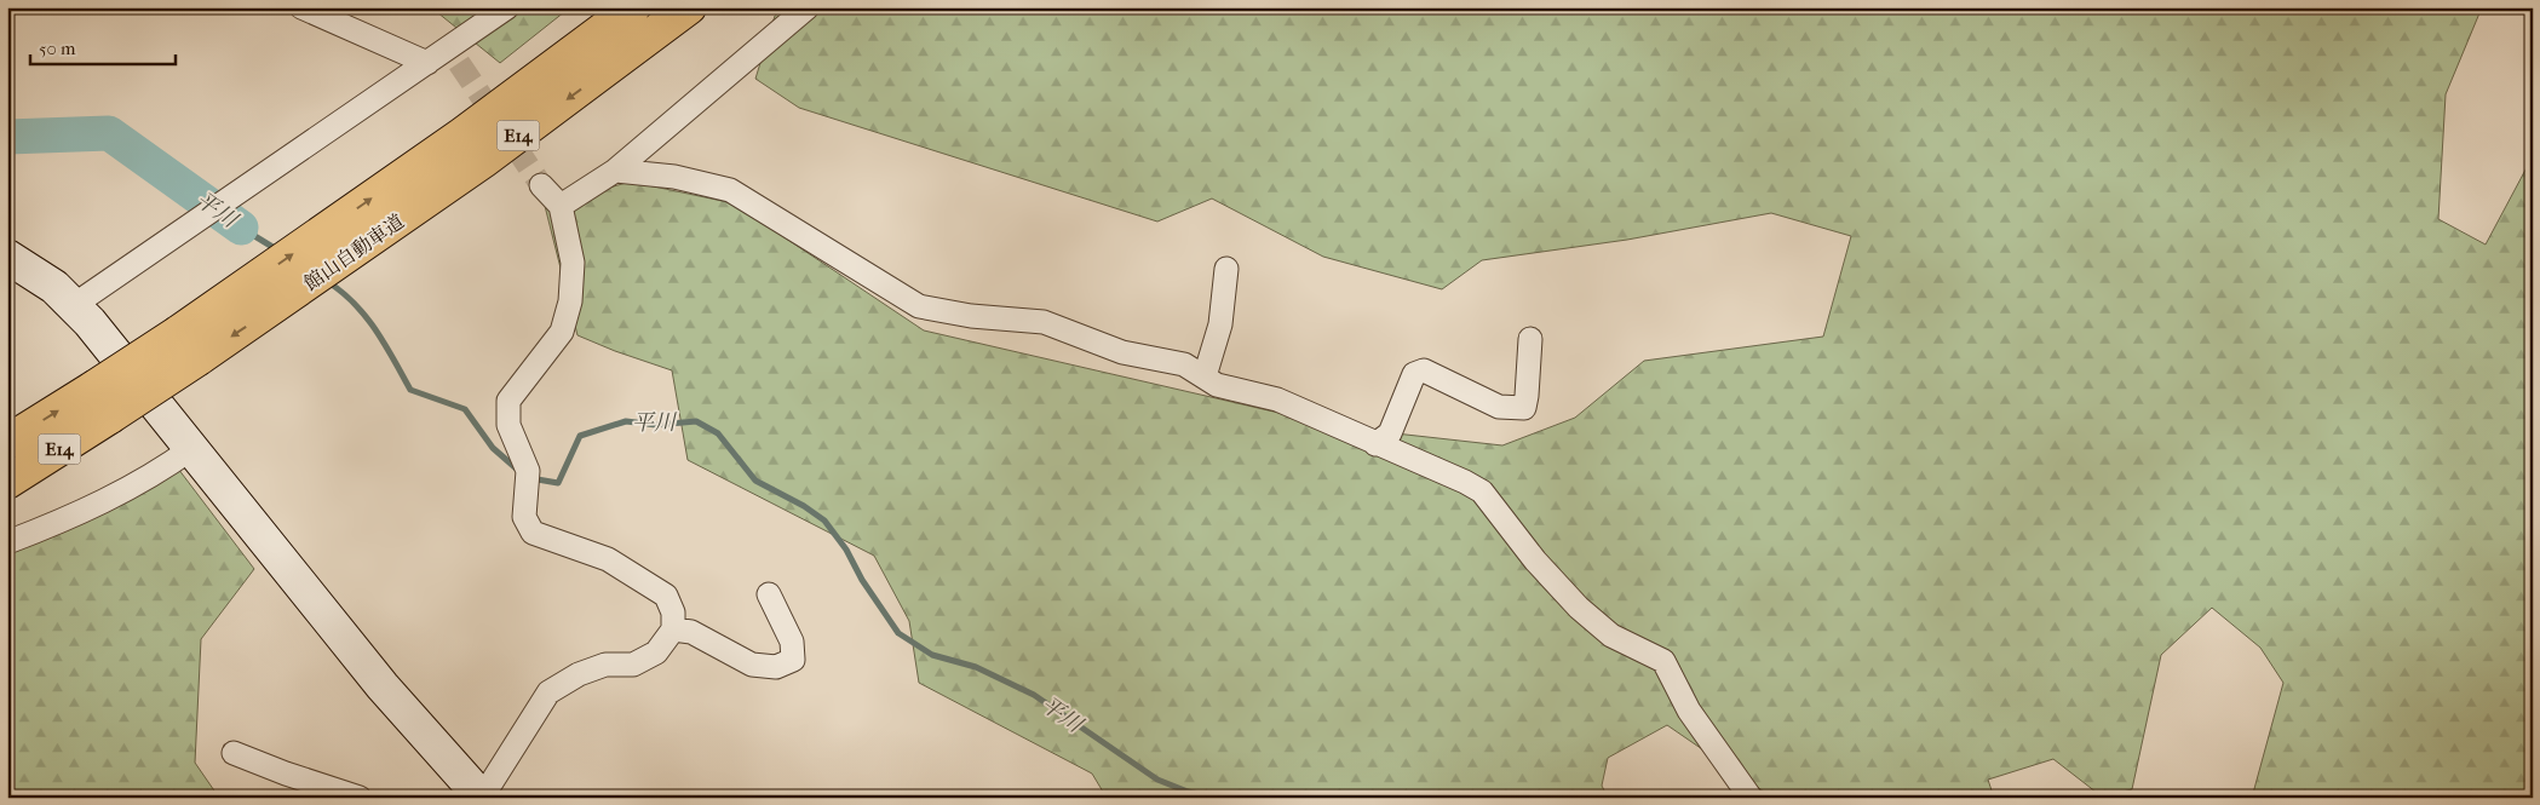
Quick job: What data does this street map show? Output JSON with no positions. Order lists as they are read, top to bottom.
{
  "streets": {
    "highway": ["E14", "館山自動車道"]
  },
  "water": ["平川"],
  "scale_bar": "50 m"
}
